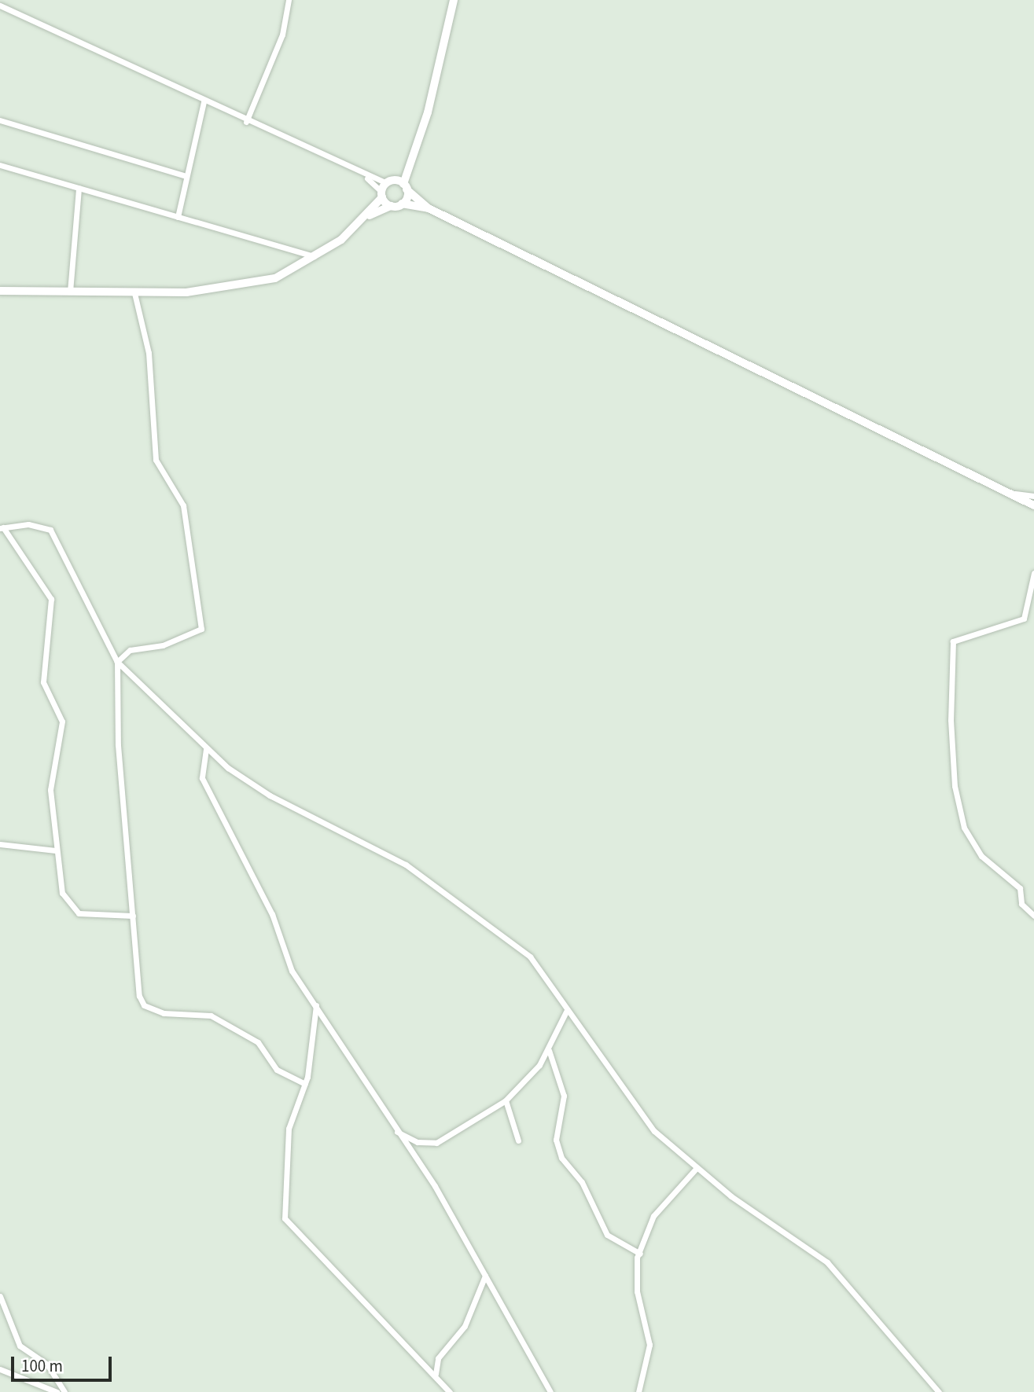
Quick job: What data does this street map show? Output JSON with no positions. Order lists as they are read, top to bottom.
{
  "scale_bar": "100 m"
}
